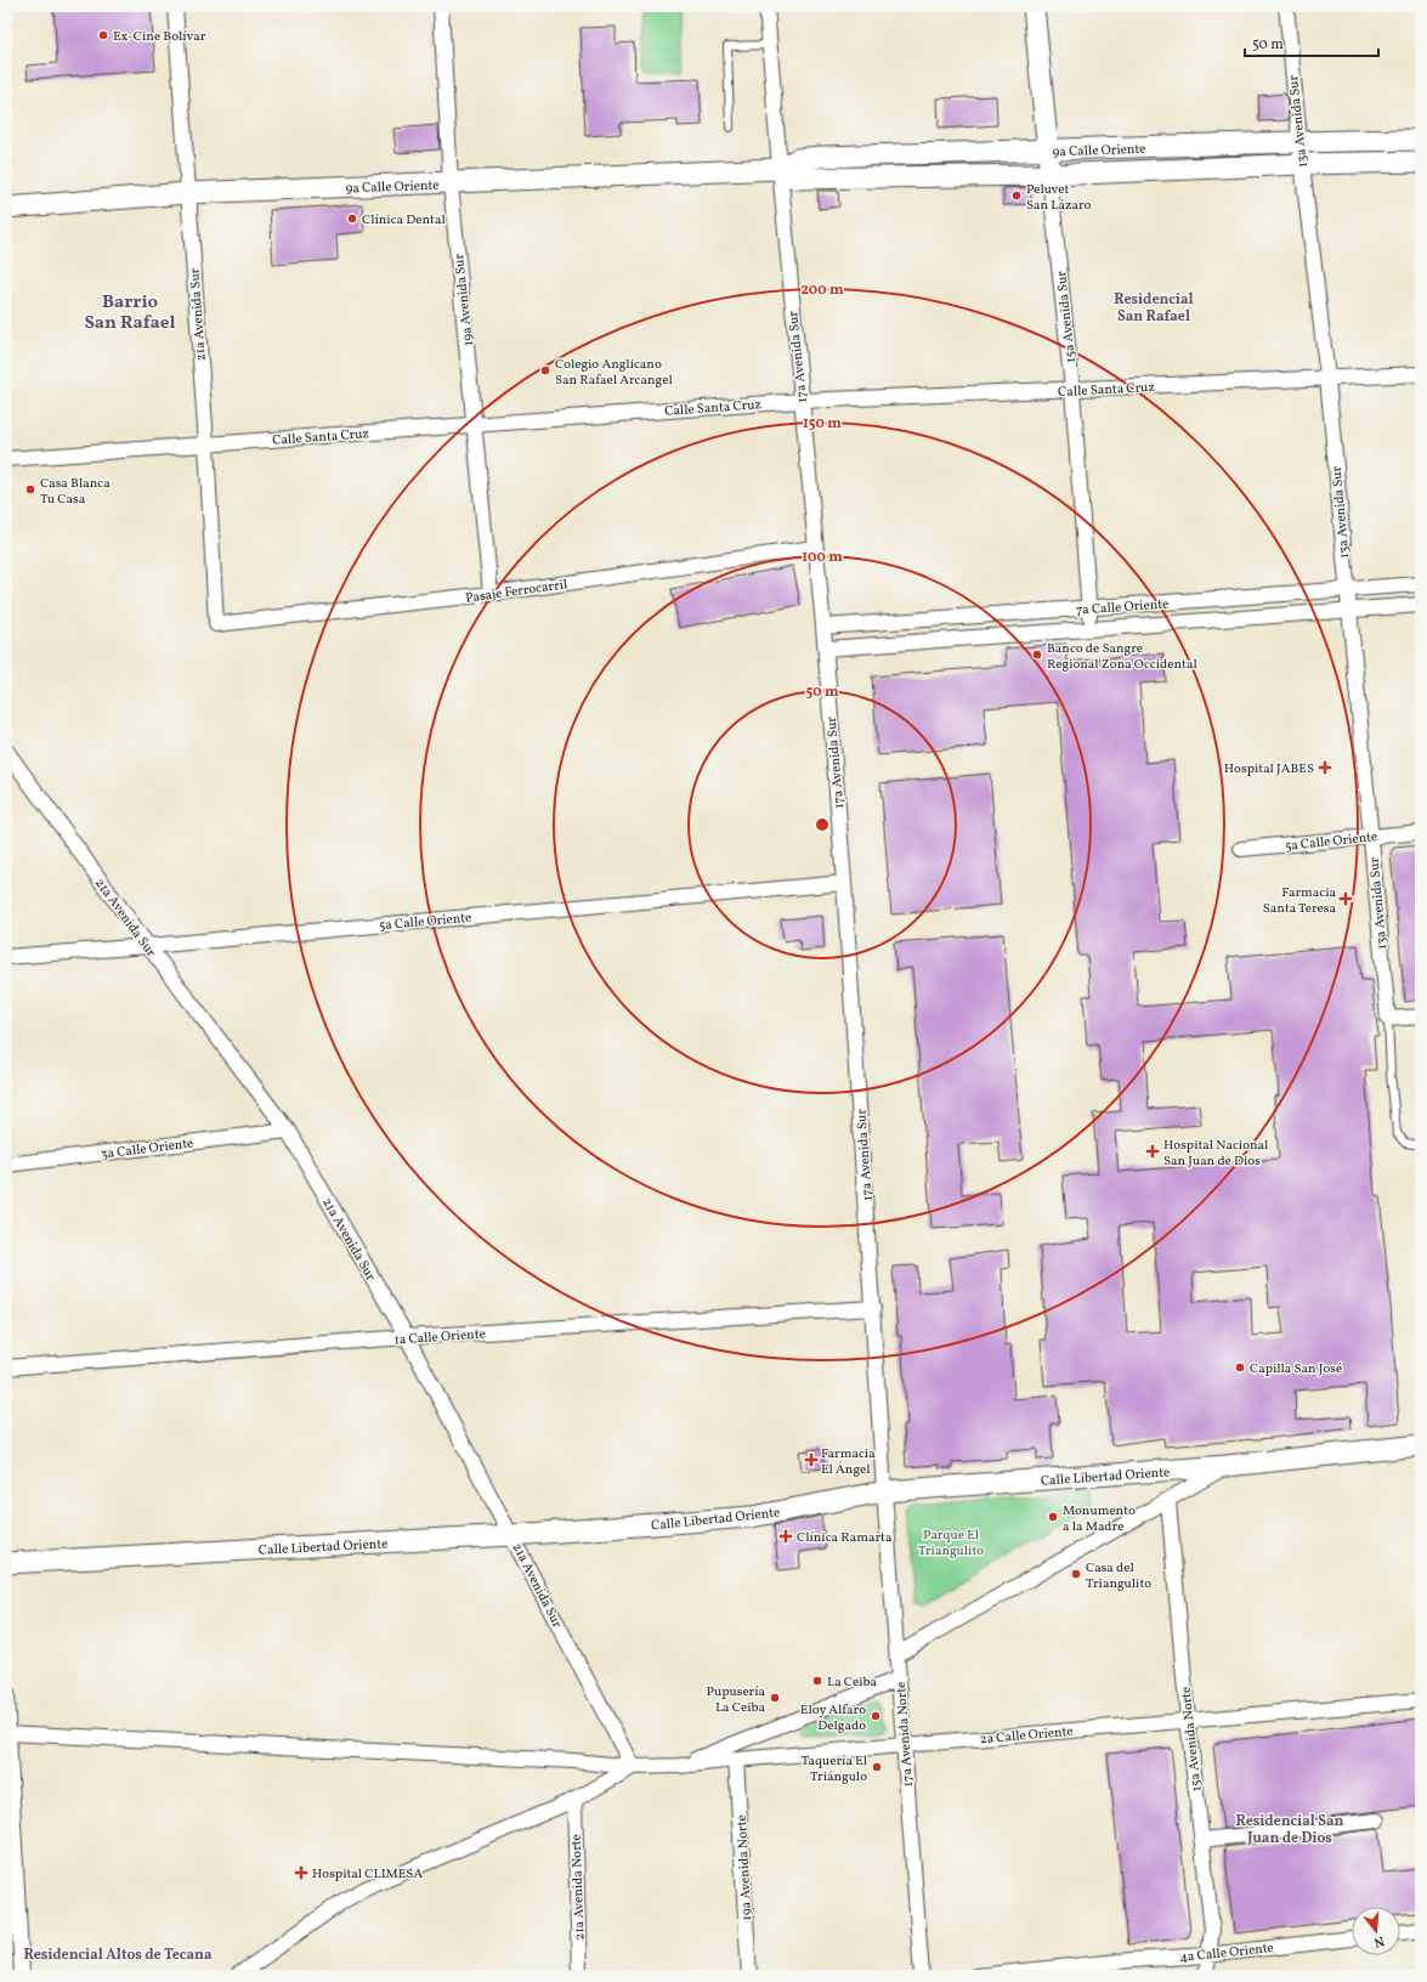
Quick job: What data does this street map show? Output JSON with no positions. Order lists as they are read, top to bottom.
{
  "streets": {
    "street": [
      "13a Avenida Sur",
      "9a Calle Oriente",
      "19a Avenida Sur",
      "21a Avenida Sur",
      "15a Avenida Sur",
      "17a Avenida Sur",
      "Calle Santa Cruz",
      "Pasaje Ferrocarril",
      "7a Calle Oriente",
      "5a Calle Oriente",
      "3a Calle Oriente",
      "1a Calle Oriente",
      "Calle Libertad Oriente",
      "17a Avenida Norte",
      "2a Calle Oriente",
      "15a Avenida Norte",
      "19a Avenida Norte",
      "21a Avenida Norte",
      "4a Calle Oriente"
    ]
  },
  "crossings": [
    ["13a Avenida Sur", "9a Calle Oriente"],
    ["13a Avenida Sur", "Calle Santa Cruz"],
    ["13a Avenida Sur", "7a Calle Oriente"],
    ["13a Avenida Sur", "5a Calle Oriente"],
    ["9a Calle Oriente", "19a Avenida Sur"],
    ["9a Calle Oriente", "21a Avenida Sur"],
    ["9a Calle Oriente", "15a Avenida Sur"],
    ["9a Calle Oriente", "17a Avenida Sur"],
    ["19a Avenida Sur", "Calle Santa Cruz"],
    ["19a Avenida Sur", "Pasaje Ferrocarril"],
    ["21a Avenida Sur", "Calle Santa Cruz"],
    ["21a Avenida Sur", "Pasaje Ferrocarril"],
    ["21a Avenida Sur", "5a Calle Oriente"],
    ["21a Avenida Sur", "3a Calle Oriente"],
    ["21a Avenida Sur", "1a Calle Oriente"],
    ["21a Avenida Sur", "Calle Libertad Oriente"],
    ["21a Avenida Sur", "2a Calle Oriente"],
    ["15a Avenida Sur", "Calle Santa Cruz"],
    ["15a Avenida Sur", "7a Calle Oriente"],
    ["17a Avenida Sur", "Calle Santa Cruz"],
    ["17a Avenida Sur", "Pasaje Ferrocarril"],
    ["17a Avenida Sur", "7a Calle Oriente"],
    ["17a Avenida Sur", "5a Calle Oriente"],
    ["17a Avenida Sur", "1a Calle Oriente"],
    ["17a Avenida Sur", "Calle Libertad Oriente"],
    ["17a Avenida Sur", "17a Avenida Norte"],
    ["Calle Libertad Oriente", "17a Avenida Norte"],
    ["17a Avenida Norte", "2a Calle Oriente"],
    ["2a Calle Oriente", "15a Avenida Norte"],
    ["2a Calle Oriente", "19a Avenida Norte"],
    ["15a Avenida Norte", "4a Calle Oriente"]
  ],
  "districts": [
    "Residencial San Rafael",
    "Barrio San Rafael",
    "Residencial San Juan de Dios",
    "Residencial Altos de Tecana"
  ],
  "parks": ["Parque El Triangulito"],
  "places": {
    "other": [
      "Ex-Cine Bolívar",
      "Peluvet San Lázaro",
      "Clínica Dental",
      "Colegio Anglicano San Rafael Arcangel",
      "Casa Blanca Tu Casa",
      "Banco de Sangre Regional Zona Occidental",
      "Capilla San José",
      "Monumento a la Madre",
      "Casa del Triangulito",
      "La Ceiba",
      "Pupusería La Ceiba",
      "Eloy Alfaro Delgado",
      "Taquería El Triángulo"
    ],
    "health": [
      "Hospital JABES",
      "Farmacia Santa Teresa",
      "Hospital Nacional San Juan de Dios",
      "Farmacia El Ángel",
      "Clínica Ramarta",
      "Hospital CLIMESA"
    ]
  },
  "scale_bar": "50 m",
  "north": "bottom",
  "rings": [
    "200 m",
    "150 m",
    "100 m",
    "50 m"
  ]
}
